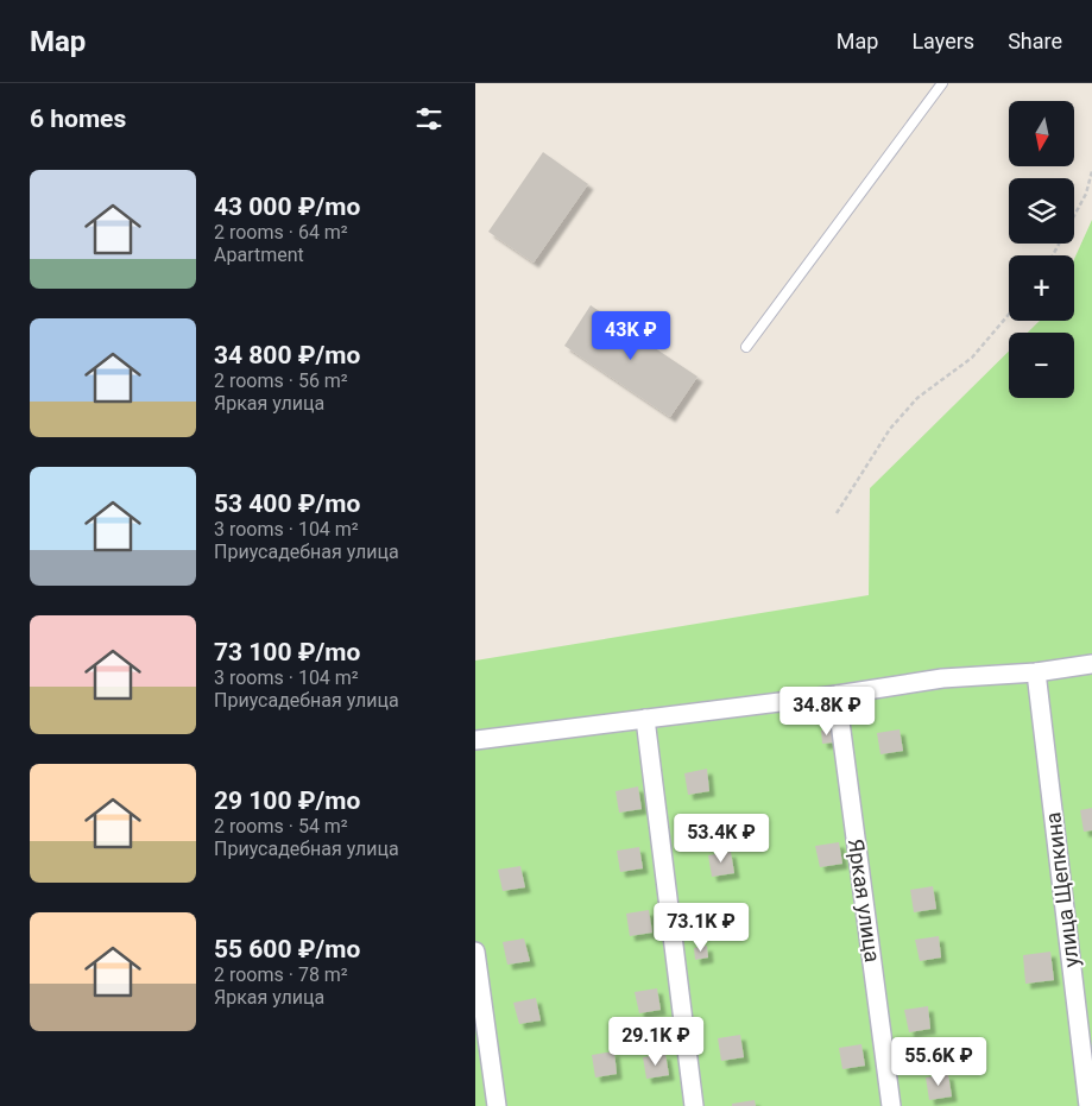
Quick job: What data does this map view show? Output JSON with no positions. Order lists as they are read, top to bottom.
{
  "streets": {
    "street": ["улица Щепкина", "Яркая улица"]
  },
  "north": "bottom",
  "page": {
    "header": "Map",
    "nav": ["Map", "Layers", "Share"],
    "heading": "6 homes",
    "map_buttons": ["+", "−"],
    "list": [
      {
        "name": "43 000 ₽/mo",
        "note": "2 rooms · 64 m² · Apartment"
      },
      {
        "name": "34 800 ₽/mo",
        "note": "2 rooms · 56 m² · Яркая улица"
      },
      {
        "name": "53 400 ₽/mo",
        "note": "3 rooms · 104 m² · Приусадебная улица"
      },
      {
        "name": "73 100 ₽/mo",
        "note": "3 rooms · 104 m² · Приусадебная улица"
      },
      {
        "name": "29 100 ₽/mo",
        "note": "2 rooms · 54 m² · Приусадебная улица"
      },
      {
        "name": "55 600 ₽/mo",
        "note": "2 rooms · 78 m² · Яркая улица"
      }
    ],
    "price": [
      "43K ₽",
      "34.8K ₽",
      "53.4K ₽",
      "73.1K ₽",
      "29.1K ₽",
      "55.6K ₽"
    ]
  }
}
